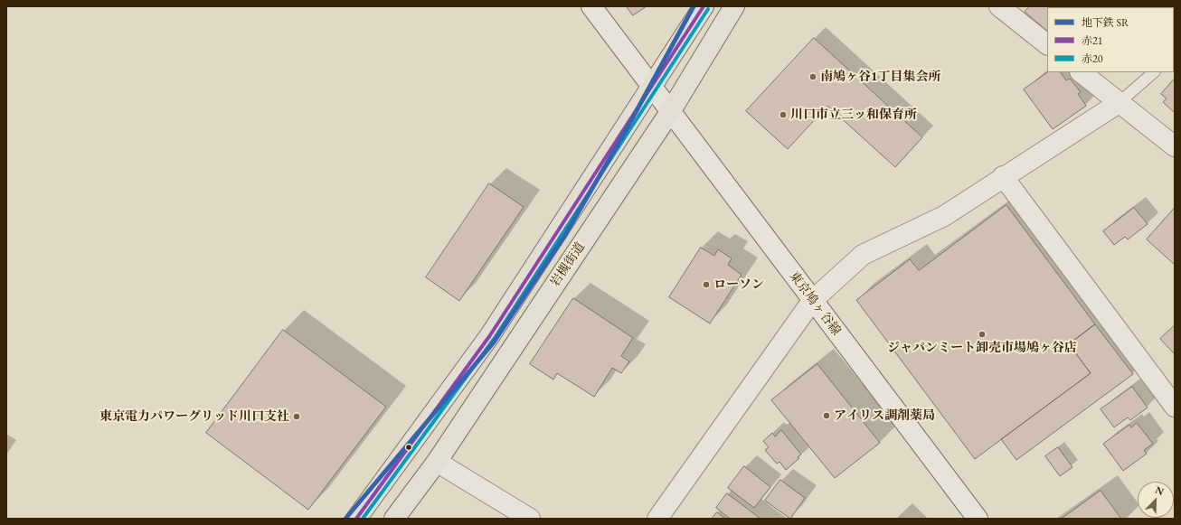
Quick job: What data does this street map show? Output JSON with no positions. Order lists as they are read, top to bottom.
{
  "streets": {
    "highway": ["岩槻街道"],
    "street": ["東京鳩ヶ谷線"]
  },
  "crossings": [
    ["岩槻街道", "東京鳩ヶ谷線"]
  ],
  "places": [
    "南鳩ヶ谷1丁目集会所",
    "川口市立三ッ和保育所",
    "ローソン",
    "ジャパンミート卸売市場鳩ヶ谷店",
    "アイリス調剤薬局",
    "東京電力パワーグリッド川口支社"
  ],
  "lines": ["metro line SR", "transit line 赤21", "transit line 赤20"],
  "legend": ["地下鉄 SR", "赤21", "赤20"],
  "north": "top right"
}
